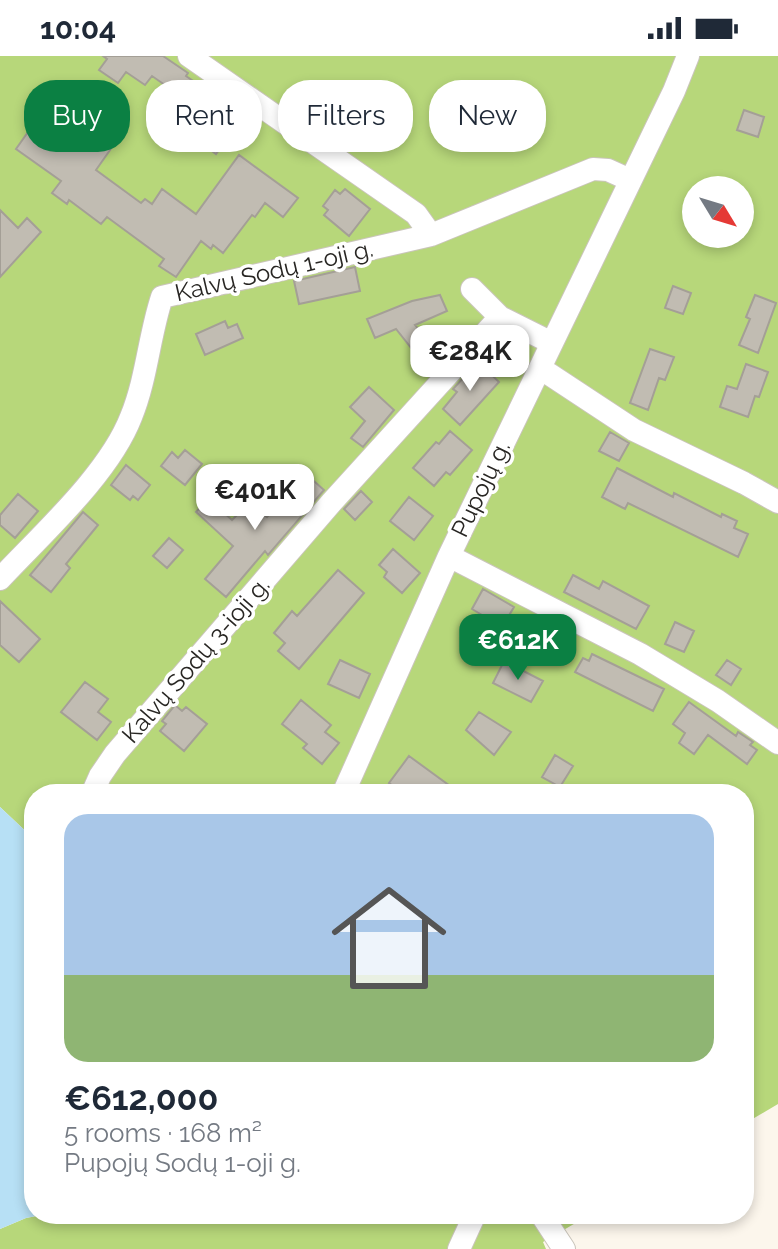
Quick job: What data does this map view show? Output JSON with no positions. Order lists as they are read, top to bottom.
{
  "streets": {
    "street": ["Kalvų Sodų 1-oji g.", "Pupojų g.", "Kalvų Sodų 3-ioji g."]
  },
  "north": "bottom right",
  "page": {
    "status": "10:04",
    "chip": [
      "Buy",
      "Rent",
      "Filters",
      "New"
    ],
    "price": ["€284K", "€401K", "€612K"],
    "list": [
      {
        "name": "€612,000",
        "note": "5 rooms · 168 m² · Pupojų Sodų 1-oji g."
      }
    ]
  }
}
